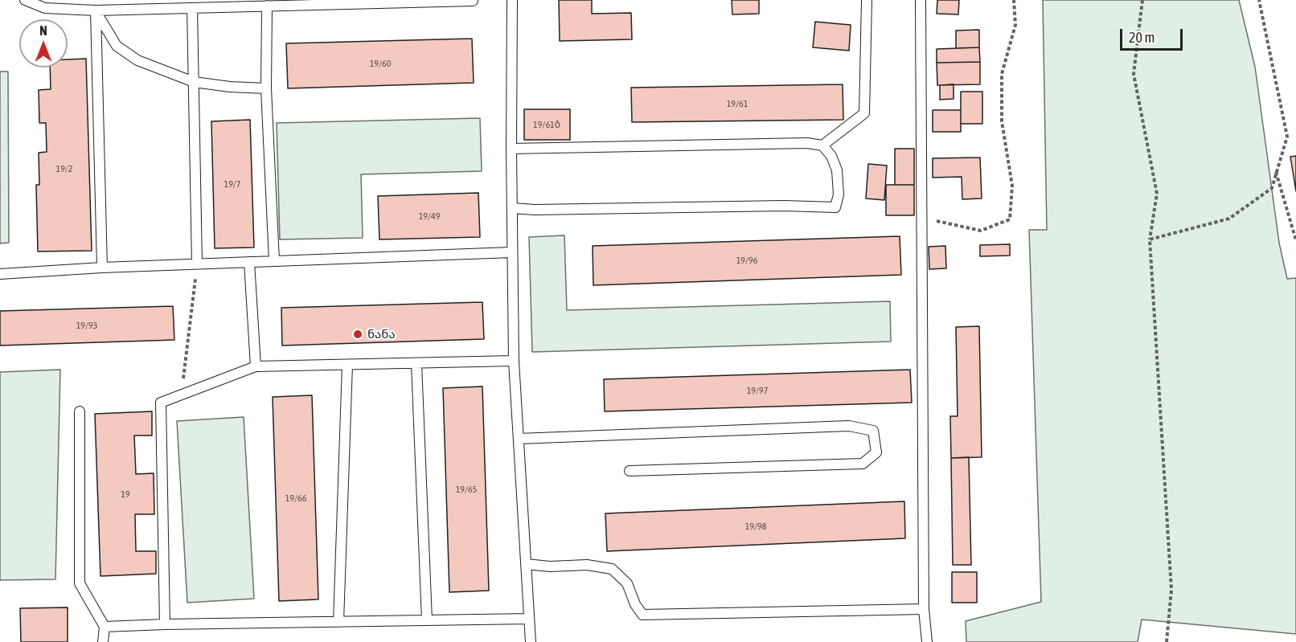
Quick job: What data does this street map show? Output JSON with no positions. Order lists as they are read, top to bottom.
{
  "places": ["ნანა"],
  "house_numbers": [
    "19/60",
    "19/61",
    "19/61ბ",
    "19/2",
    "19/7",
    "19/49",
    "19/96",
    "19/93",
    "19/97",
    "19/65",
    "19",
    "19/66",
    "19/98"
  ],
  "scale_bar": "20 m",
  "north": "top"
}
